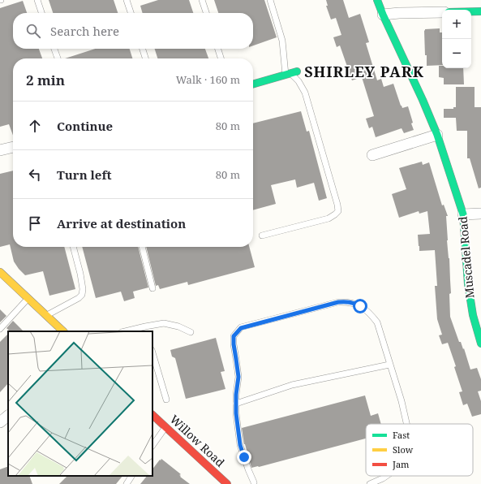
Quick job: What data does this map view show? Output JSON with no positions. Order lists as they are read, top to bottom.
{
  "streets": {
    "street": ["Muscadel Road", "Willow Road"]
  },
  "districts": ["SHIRLEY PARK"],
  "legend": ["Fast", "Slow", "Jam"],
  "page": {
    "map_buttons": ["+", "−"],
    "search": "Search here",
    "heading": ["2 min", "Walk · 160 m"],
    "list": [
      ["Continue", "80 m"],
      ["Turn left", "80 m"],
      "Arrive at destination"
    ]
  }
}
